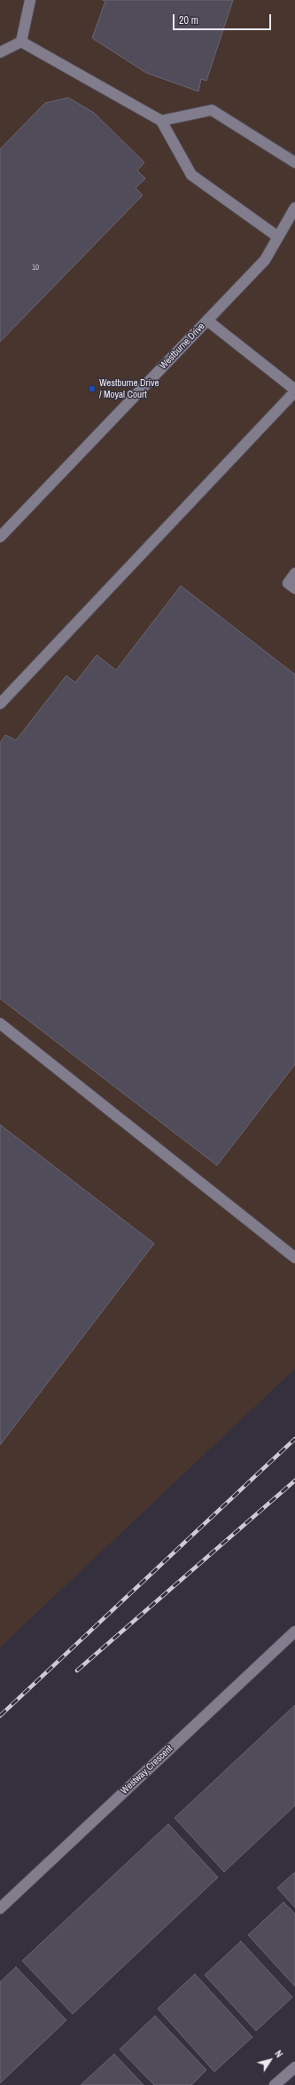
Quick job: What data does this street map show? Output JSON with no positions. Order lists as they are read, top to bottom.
{
  "streets": {
    "street": ["Westburne Drive", "Westway Crescent"]
  },
  "places": ["Westburne Drive / Moyal Court"],
  "house_numbers": ["10"],
  "scale_bar": "20 m",
  "north": "top right"
}
